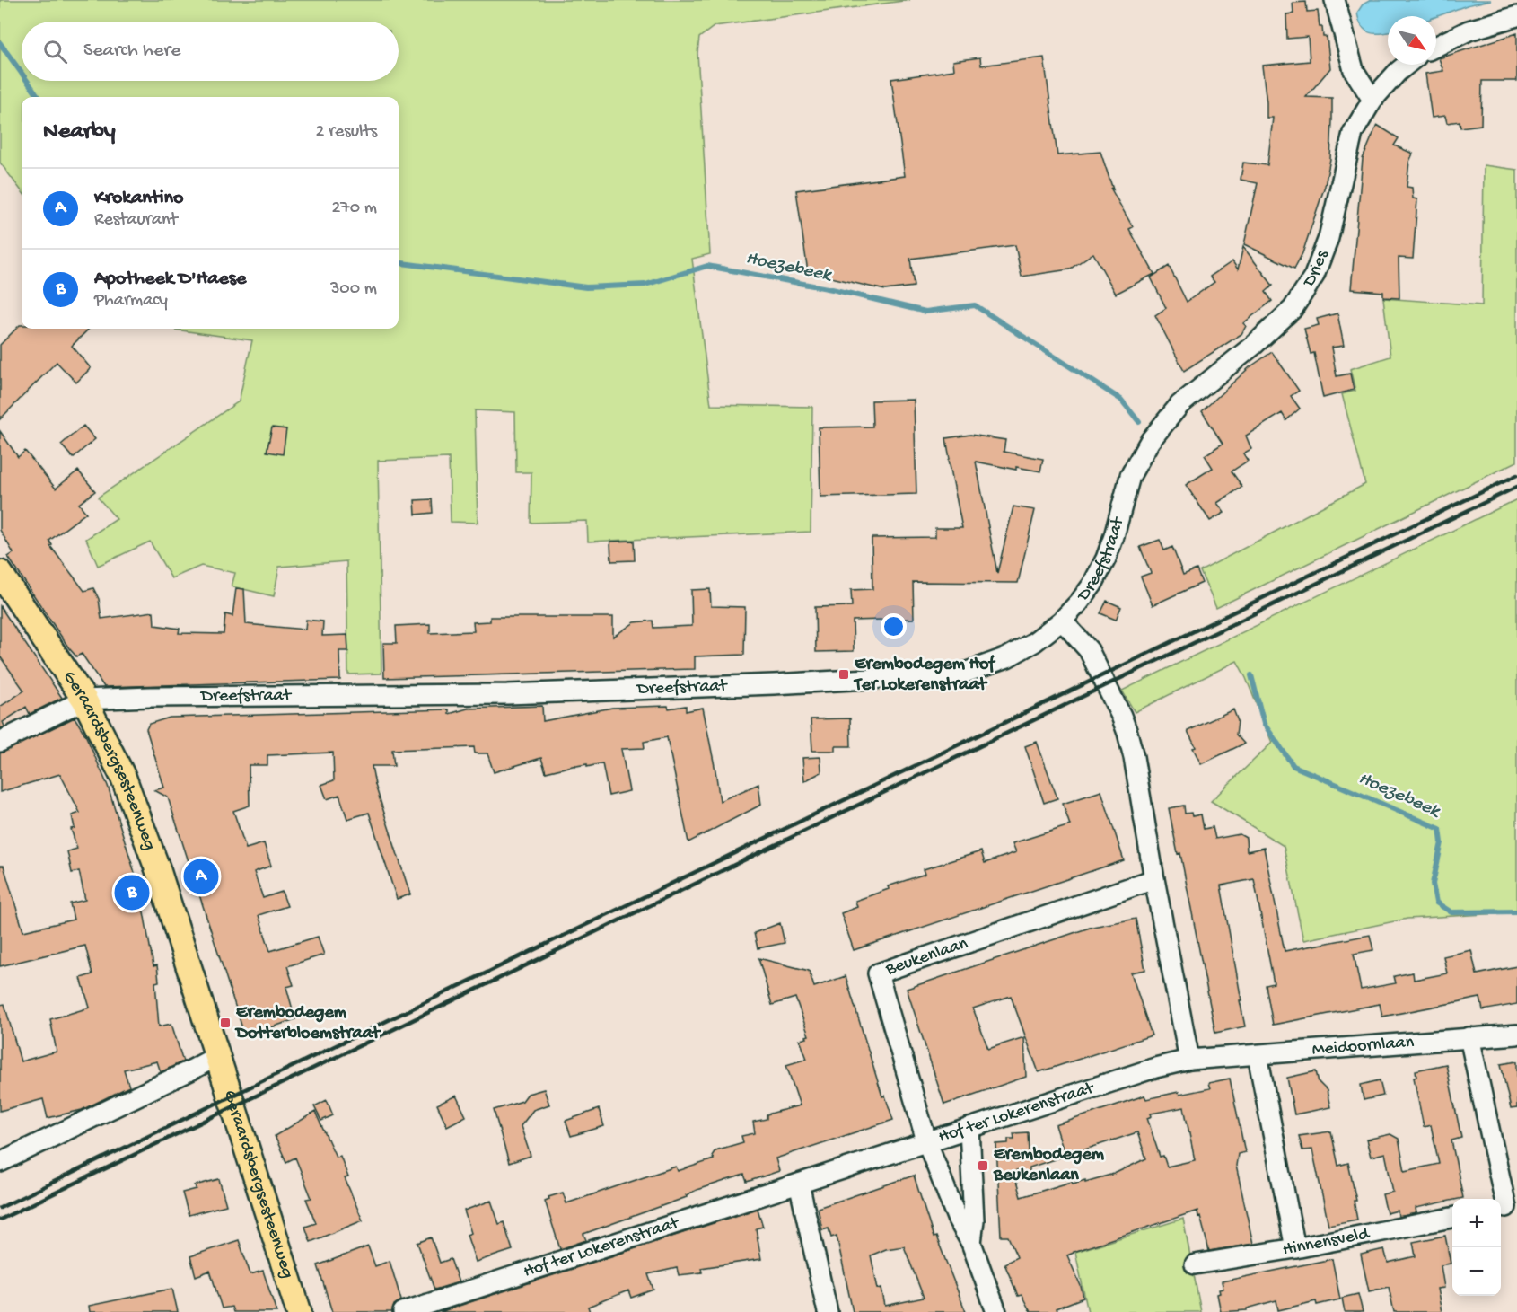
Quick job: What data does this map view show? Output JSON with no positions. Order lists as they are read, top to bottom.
{
  "streets": {
    "main road": ["Geraardsbergsesteenweg"],
    "street": [
      "Dries",
      "Dreefstraat",
      "Beukenlaan",
      "Meidoornlaan",
      "Hof ter Lokerenstraat",
      "Hinnensveld"
    ]
  },
  "crossings": [
    ["Dries", "Dreefstraat"],
    ["Dreefstraat", "Geraardsbergsesteenweg"],
    ["Beukenlaan", "Hof ter Lokerenstraat"],
    ["Meidoornlaan", "Hof ter Lokerenstraat"]
  ],
  "water": ["Hoezebeek"],
  "places": {
    "transit": ["Erembodegem Hof Ter Lokerenstraat", "Erembodegem Dotterbloemstraat", "Erembodegem Beukenlaan"]
  },
  "north": "bottom right",
  "page": {
    "search": "Search here",
    "heading": ["Nearby", "2 results"],
    "list": [
      {
        "mark": "A",
        "name": "Krokantino",
        "note": "Restaurant",
        "value": "270 m"
      },
      {
        "mark": "B",
        "name": "Apotheek D'Haese",
        "note": "Pharmacy",
        "value": "300 m"
      }
    ],
    "pins": ["A", "B"],
    "map_buttons": ["+", "−"]
  }
}
